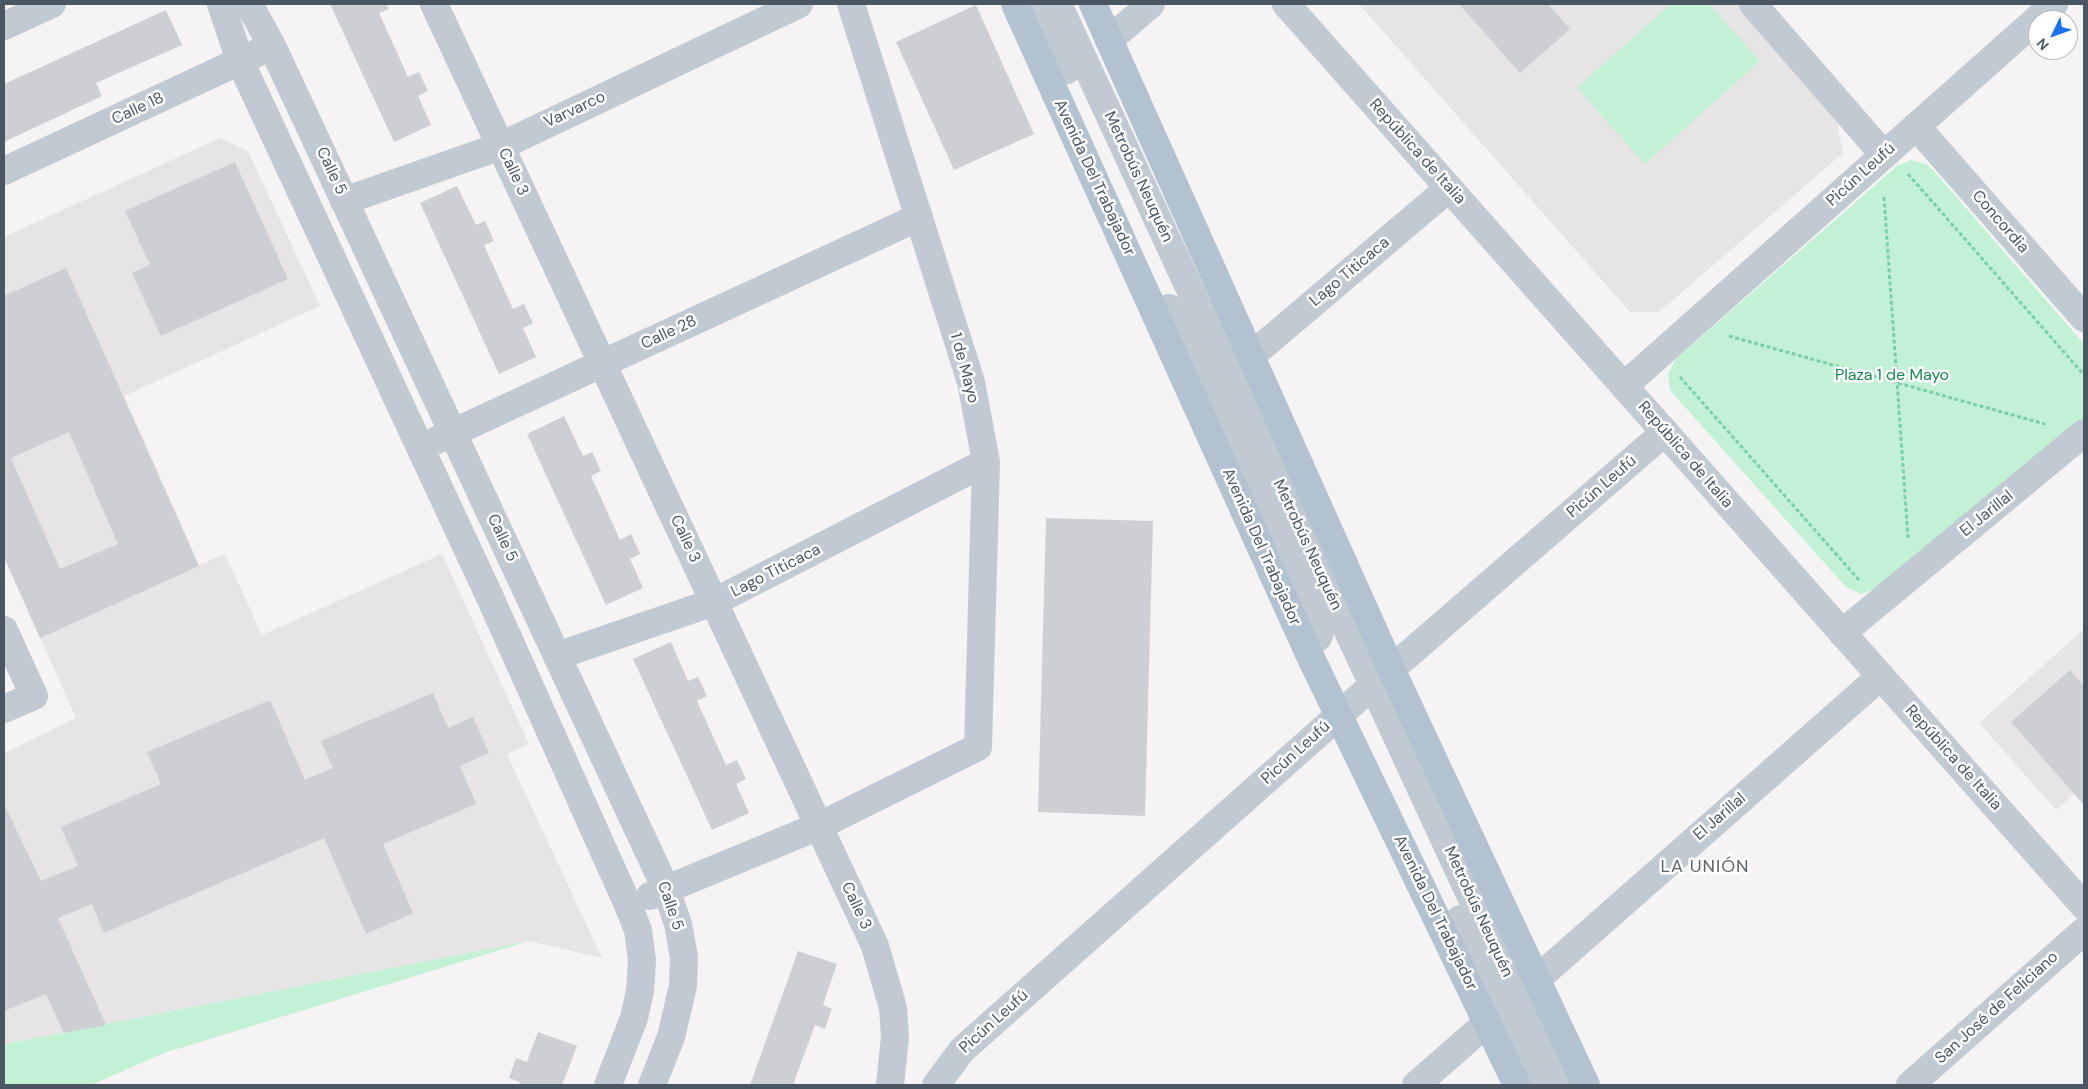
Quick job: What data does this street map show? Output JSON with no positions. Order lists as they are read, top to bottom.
{
  "streets": {
    "main road": ["Avenida Del Trabajador"],
    "street": [
      "Calle 18",
      "Varvarco",
      "República de Italia",
      "Calle 5",
      "Calle 3",
      "Picún Leufú",
      "Metrobús Neuquén",
      "Concordia",
      "Lago Titicaca",
      "Calle 28",
      "1 de Mayo",
      "El Jarillal",
      "San José de Feliciano"
    ]
  },
  "crossings": [
    ["Calle 18", "Calle 5"],
    ["Varvarco", "Calle 5"],
    ["Varvarco", "Calle 3"],
    ["República de Italia", "Picún Leufú"],
    ["República de Italia", "Lago Titicaca"],
    ["República de Italia", "El Jarillal"],
    ["Calle 5", "Lago Titicaca"],
    ["Calle 5", "Calle 28"],
    ["Calle 3", "Lago Titicaca"],
    ["Calle 3", "Calle 28"],
    ["Calle 3", "1 de Mayo"],
    ["Picún Leufú", "Metrobús Neuquén"],
    ["Picún Leufú", "Avenida Del Trabajador"],
    ["Picún Leufú", "Concordia"],
    ["Lago Titicaca", "1 de Mayo"],
    ["Calle 28", "1 de Mayo"]
  ],
  "districts": ["LA UNIÓN"],
  "parks": ["Plaza 1 de Mayo"],
  "north": "bottom left"
}
